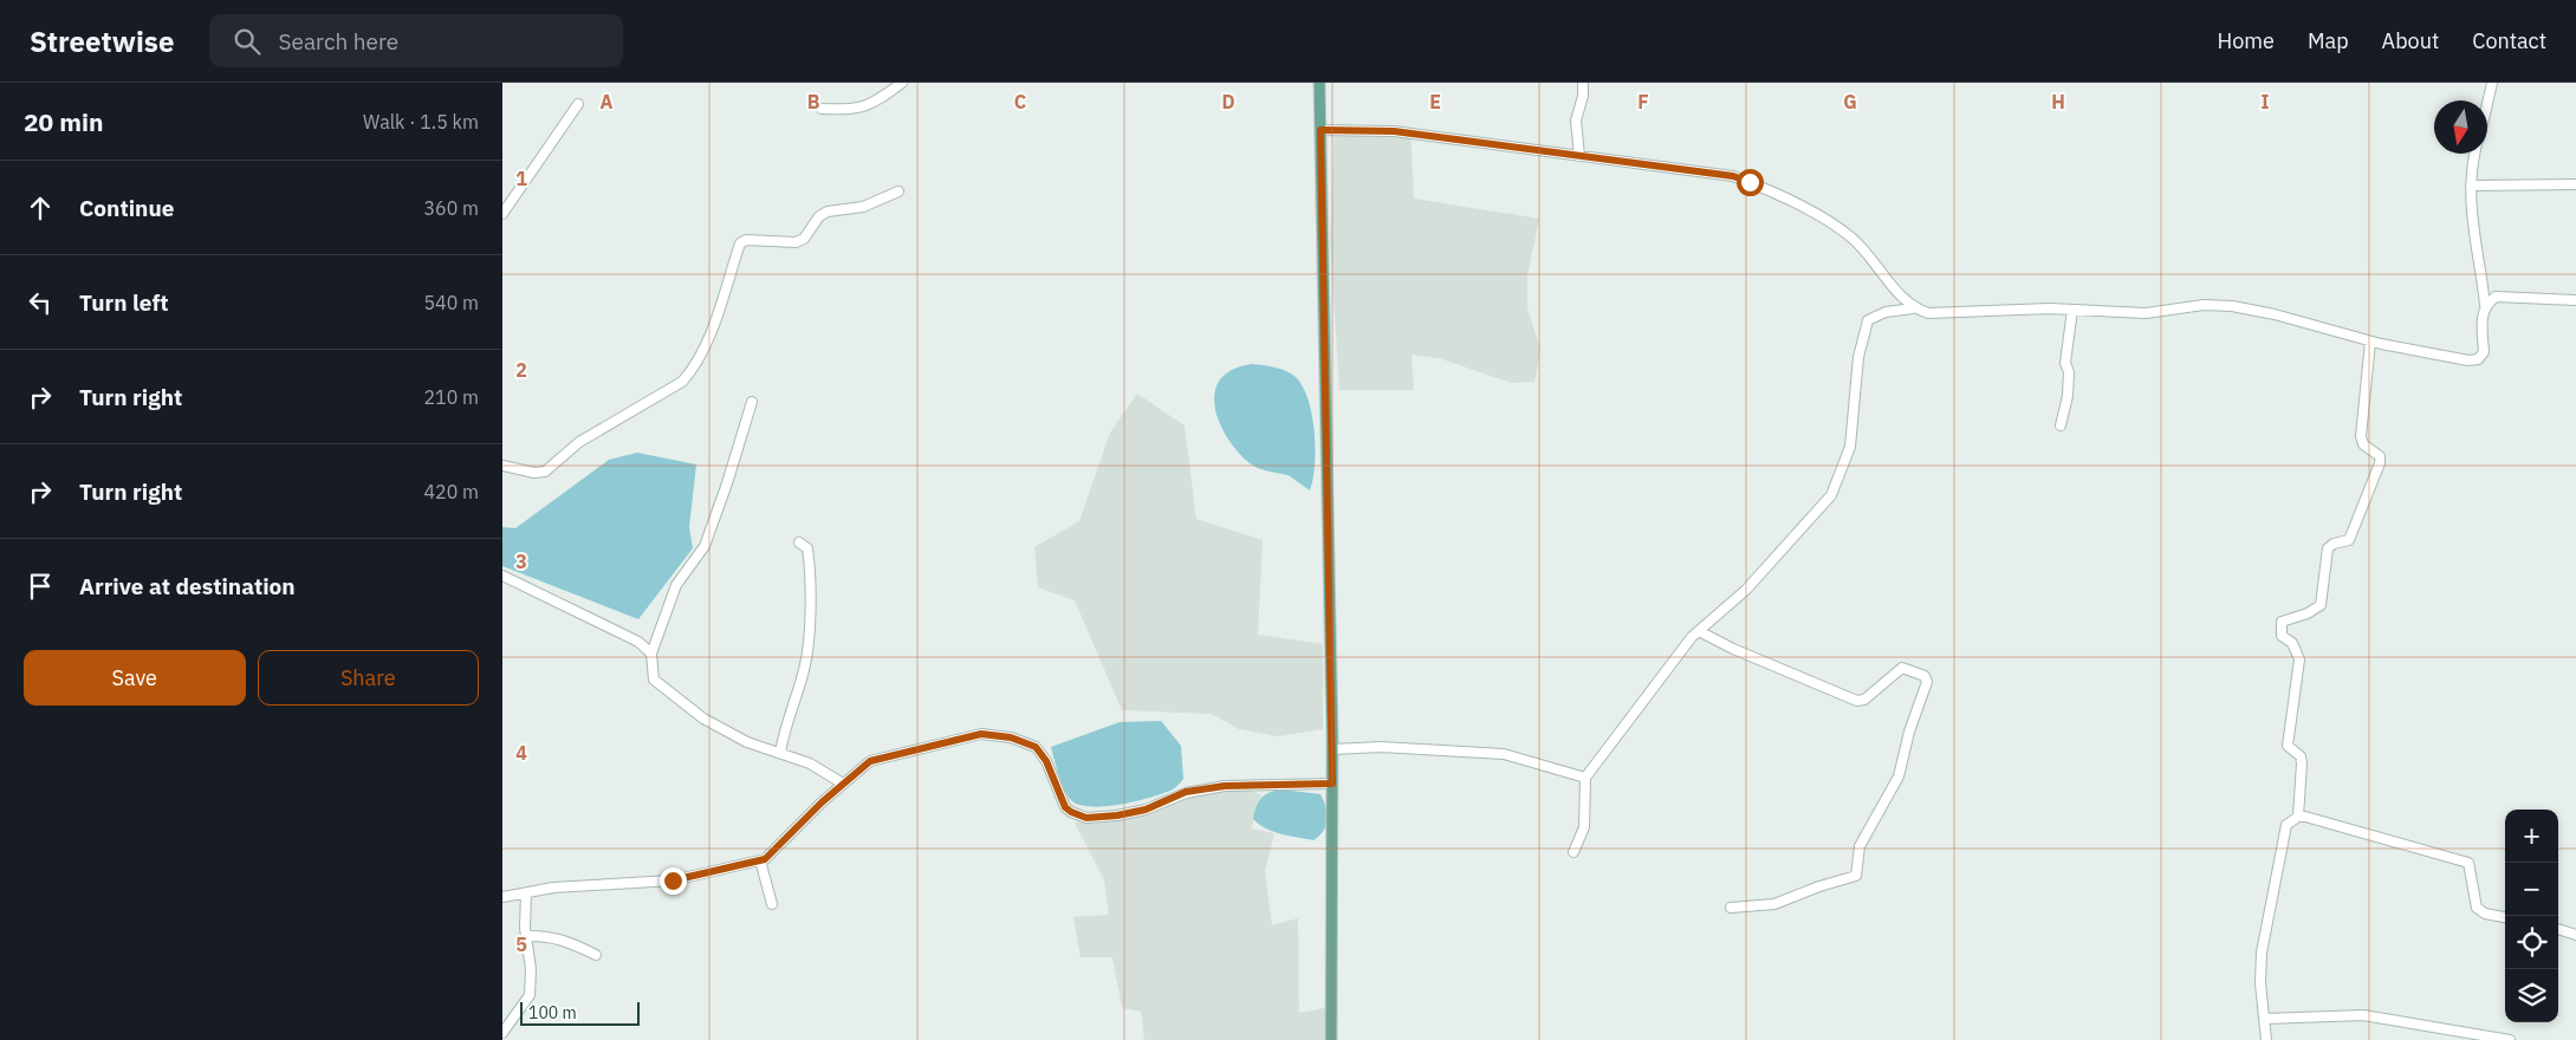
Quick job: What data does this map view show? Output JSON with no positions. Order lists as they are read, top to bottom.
{
  "scale_bar": "100 m",
  "north": "bottom",
  "page": {
    "header": "Streetwise",
    "search": "Search here",
    "nav": [
      "Home",
      "Map",
      "About",
      "Contact"
    ],
    "heading": ["20 min", "Walk · 1.5 km"],
    "list": [
      ["Continue", "360 m"],
      ["Turn left", "540 m"],
      ["Turn right", "210 m"],
      ["Turn right", "420 m"],
      "Arrive at destination"
    ],
    "buttons": ["Save", "Share"],
    "map_buttons": ["+", "−"],
    "scale": "100 m"
  },
  "grid": {
    "columns": [
      "A",
      "B",
      "C",
      "D",
      "E",
      "F",
      "G",
      "H",
      "I"
    ],
    "rows": [
      "1",
      "2",
      "3",
      "4",
      "5"
    ]
  }
}
